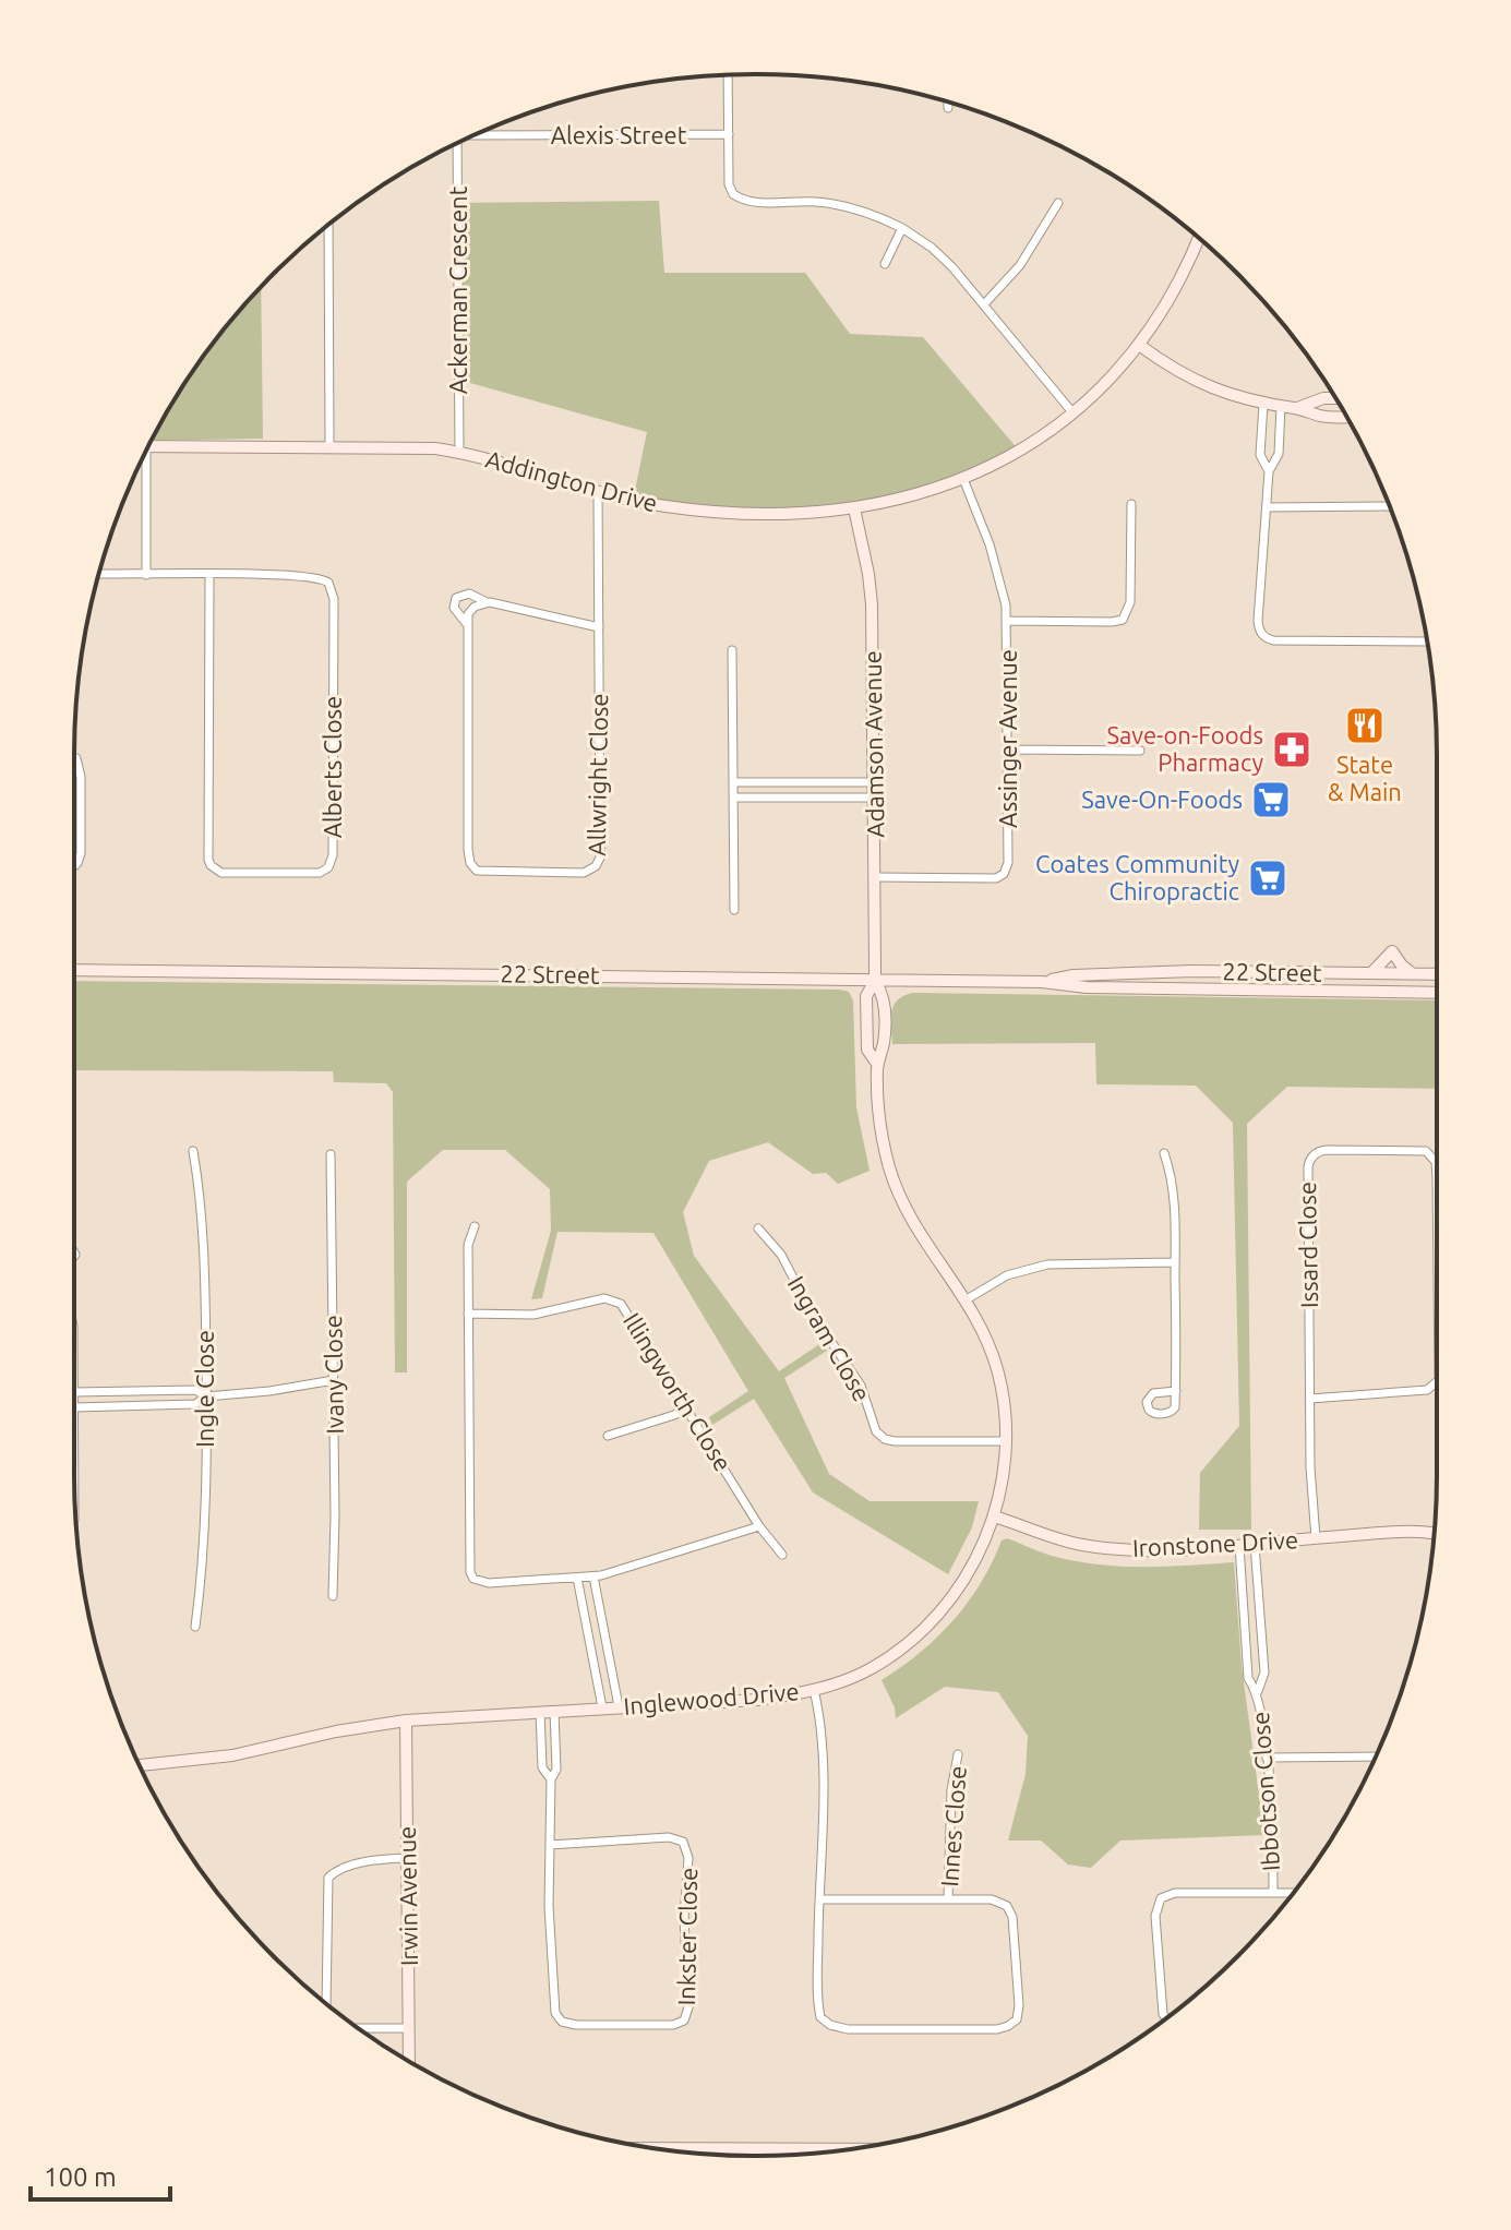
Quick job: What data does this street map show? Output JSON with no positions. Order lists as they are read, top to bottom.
{
  "streets": {
    "street": [
      "Alexis Street",
      "Ackerman Crescent",
      "Addington Drive",
      "Assinger Avenue",
      "Adamson Avenue",
      "Alberts Close",
      "Allwright Close",
      "22 Street",
      "Issard Close",
      "Ingram Close",
      "Ivany Close",
      "Ingle Close",
      "Illingworth Close",
      "Ironstone Drive",
      "Inglewood Drive",
      "Ibbotson Close",
      "Innes Close",
      "Irwin Avenue",
      "Inkster Close"
    ]
  },
  "crossings": [
    ["Ackerman Crescent", "Addington Drive"],
    ["Addington Drive", "Assinger Avenue"],
    ["Addington Drive", "Adamson Avenue"],
    ["Addington Drive", "Allwright Close"],
    ["Assinger Avenue", "Adamson Avenue"],
    ["Adamson Avenue", "22 Street"],
    ["Adamson Avenue", "Inglewood Drive"],
    ["22 Street", "Inglewood Drive"],
    ["Issard Close", "Ironstone Drive"],
    ["Ingram Close", "Inglewood Drive"],
    ["Ironstone Drive", "Inglewood Drive"],
    ["Ironstone Drive", "Ibbotson Close"],
    ["Inglewood Drive", "Irwin Avenue"],
    ["Inglewood Drive", "Inkster Close"]
  ],
  "places": {
    "restaurant": ["State & Main"],
    "pharmacy": ["Save-on-Foods Pharmacy"],
    "supermarket": ["Save-On-Foods", "Coates Community Chiropractic"]
  },
  "scale_bar": "100 m"
}
